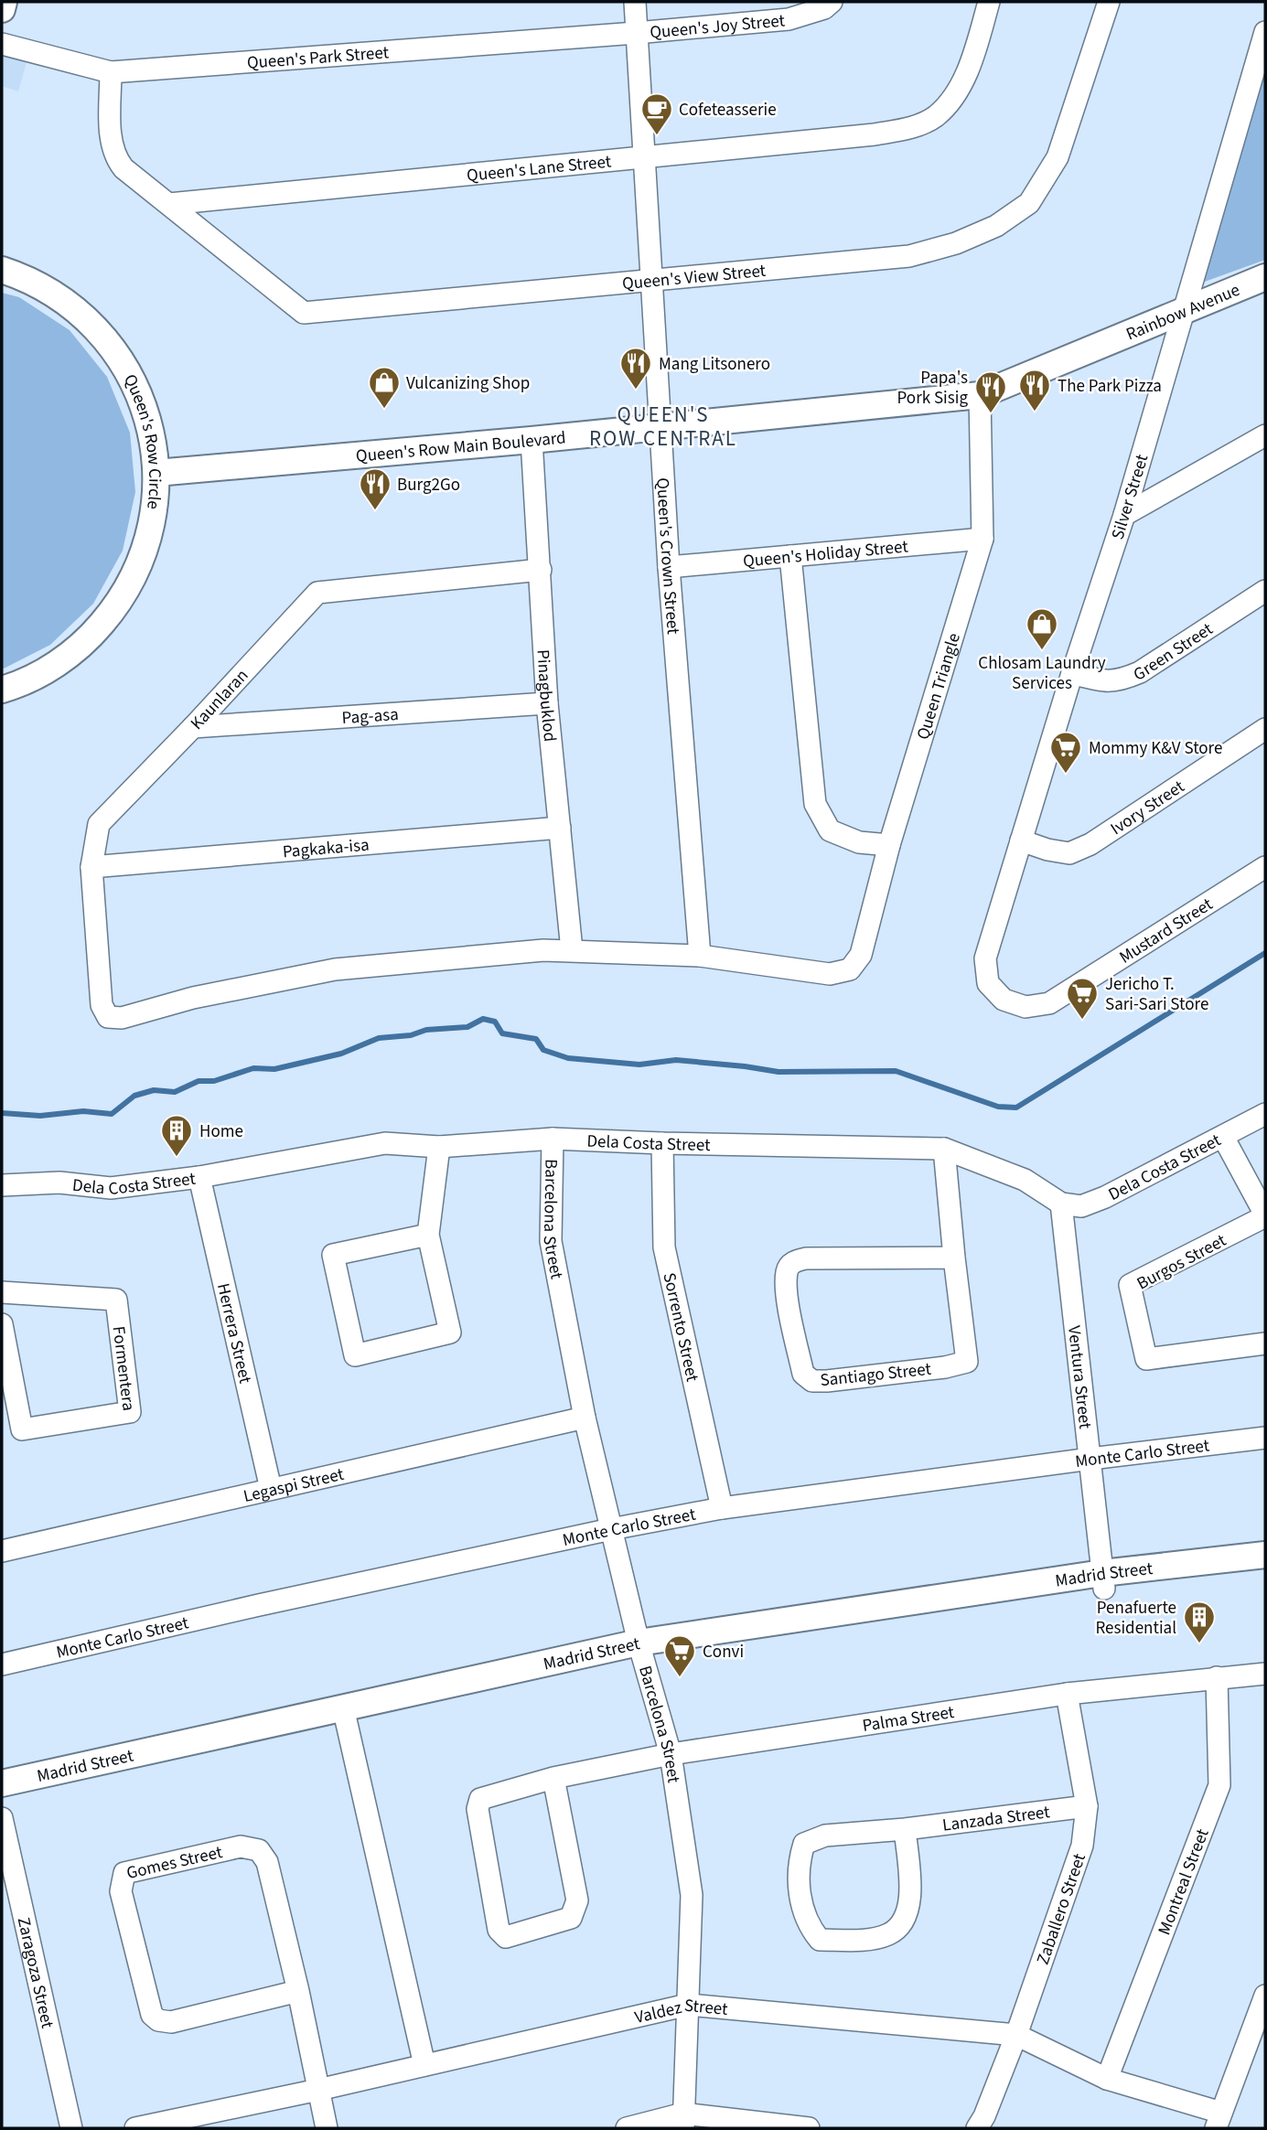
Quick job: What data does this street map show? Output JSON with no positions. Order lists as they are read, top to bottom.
{
  "streets": {
    "street": [
      "Queen's Joy Street",
      "Queen's Park Street",
      "Queen's Lane Street",
      "Queen's View Street",
      "Rainbow Avenue",
      "Queen's Row Circle",
      "Queen's Row Main Boulevard",
      "Silver Street",
      "Queen's Holiday Street",
      "Queen's Crown Street",
      "Green Street",
      "Queen Triangle",
      "Pinagbuklod",
      "Kaunlaran",
      "Pag-asa",
      "Ivory Street",
      "Pagkaka-isa",
      "Mustard Street",
      "Dela Costa Street",
      "Barcelona Street",
      "Burgos Street",
      "Sorrento Street",
      "Herrera Street",
      "Formentera",
      "Santiago Street",
      "Ventura Street",
      "Monte Carlo Street",
      "Legaspi Street",
      "Madrid Street",
      "Palma Street",
      "Lanzada Street",
      "Gomes Street",
      "Montreal Street",
      "Zaballero Street",
      "Zaragoza Street",
      "Valdez Street"
    ]
  },
  "crossings": [
    ["Queen's Joy Street", "Queen's Park Street"],
    ["Queen's Joy Street", "Queen's Crown Street"],
    ["Queen's Park Street", "Queen's Crown Street"],
    ["Queen's Lane Street", "Queen's View Street"],
    ["Queen's Lane Street", "Queen's Crown Street"],
    ["Queen's View Street", "Queen's Crown Street"],
    ["Rainbow Avenue", "Queen's Row Main Boulevard"],
    ["Rainbow Avenue", "Silver Street"],
    ["Queen's Row Circle", "Queen's Row Main Boulevard"],
    ["Queen's Row Main Boulevard", "Queen's Crown Street"],
    ["Queen's Row Main Boulevard", "Queen Triangle"],
    ["Queen's Row Main Boulevard", "Pinagbuklod"],
    ["Silver Street", "Green Street"],
    ["Silver Street", "Ivory Street"],
    ["Silver Street", "Mustard Street"],
    ["Queen's Holiday Street", "Queen's Crown Street"],
    ["Queen's Holiday Street", "Queen Triangle"],
    ["Queen's Crown Street", "Queen Triangle"],
    ["Pinagbuklod", "Kaunlaran"],
    ["Pinagbuklod", "Pag-asa"],
    ["Pinagbuklod", "Pagkaka-isa"],
    ["Kaunlaran", "Pag-asa"],
    ["Kaunlaran", "Pagkaka-isa"],
    ["Dela Costa Street", "Barcelona Street"],
    ["Dela Costa Street", "Burgos Street"],
    ["Dela Costa Street", "Sorrento Street"],
    ["Dela Costa Street", "Herrera Street"],
    ["Dela Costa Street", "Santiago Street"],
    ["Dela Costa Street", "Ventura Street"],
    ["Barcelona Street", "Monte Carlo Street"],
    ["Barcelona Street", "Legaspi Street"],
    ["Barcelona Street", "Madrid Street"],
    ["Barcelona Street", "Palma Street"],
    ["Barcelona Street", "Valdez Street"],
    ["Sorrento Street", "Monte Carlo Street"],
    ["Herrera Street", "Legaspi Street"],
    ["Ventura Street", "Monte Carlo Street"],
    ["Ventura Street", "Madrid Street"],
    ["Palma Street", "Montreal Street"],
    ["Palma Street", "Zaballero Street"],
    ["Lanzada Street", "Zaballero Street"],
    ["Gomes Street", "Valdez Street"],
    ["Montreal Street", "Valdez Street"],
    ["Zaballero Street", "Valdez Street"]
  ],
  "districts": ["QUEEN'S ROW CENTRAL"],
  "places": {
    "cafe": ["Cofeteasserie"],
    "restaurant": [
      "Mang Litsonero",
      "The Park Pizza",
      "Papa's Pork Sisig",
      "Burg2Go"
    ],
    "shop": ["Vulcanizing Shop", "Chlosam Laundry Services"],
    "supermarket": ["Mommy K&V Store", "Jericho T. Sari-Sari Store", "Convi"],
    "building": ["Home", "Penafuerte Residential"]
  }
}
